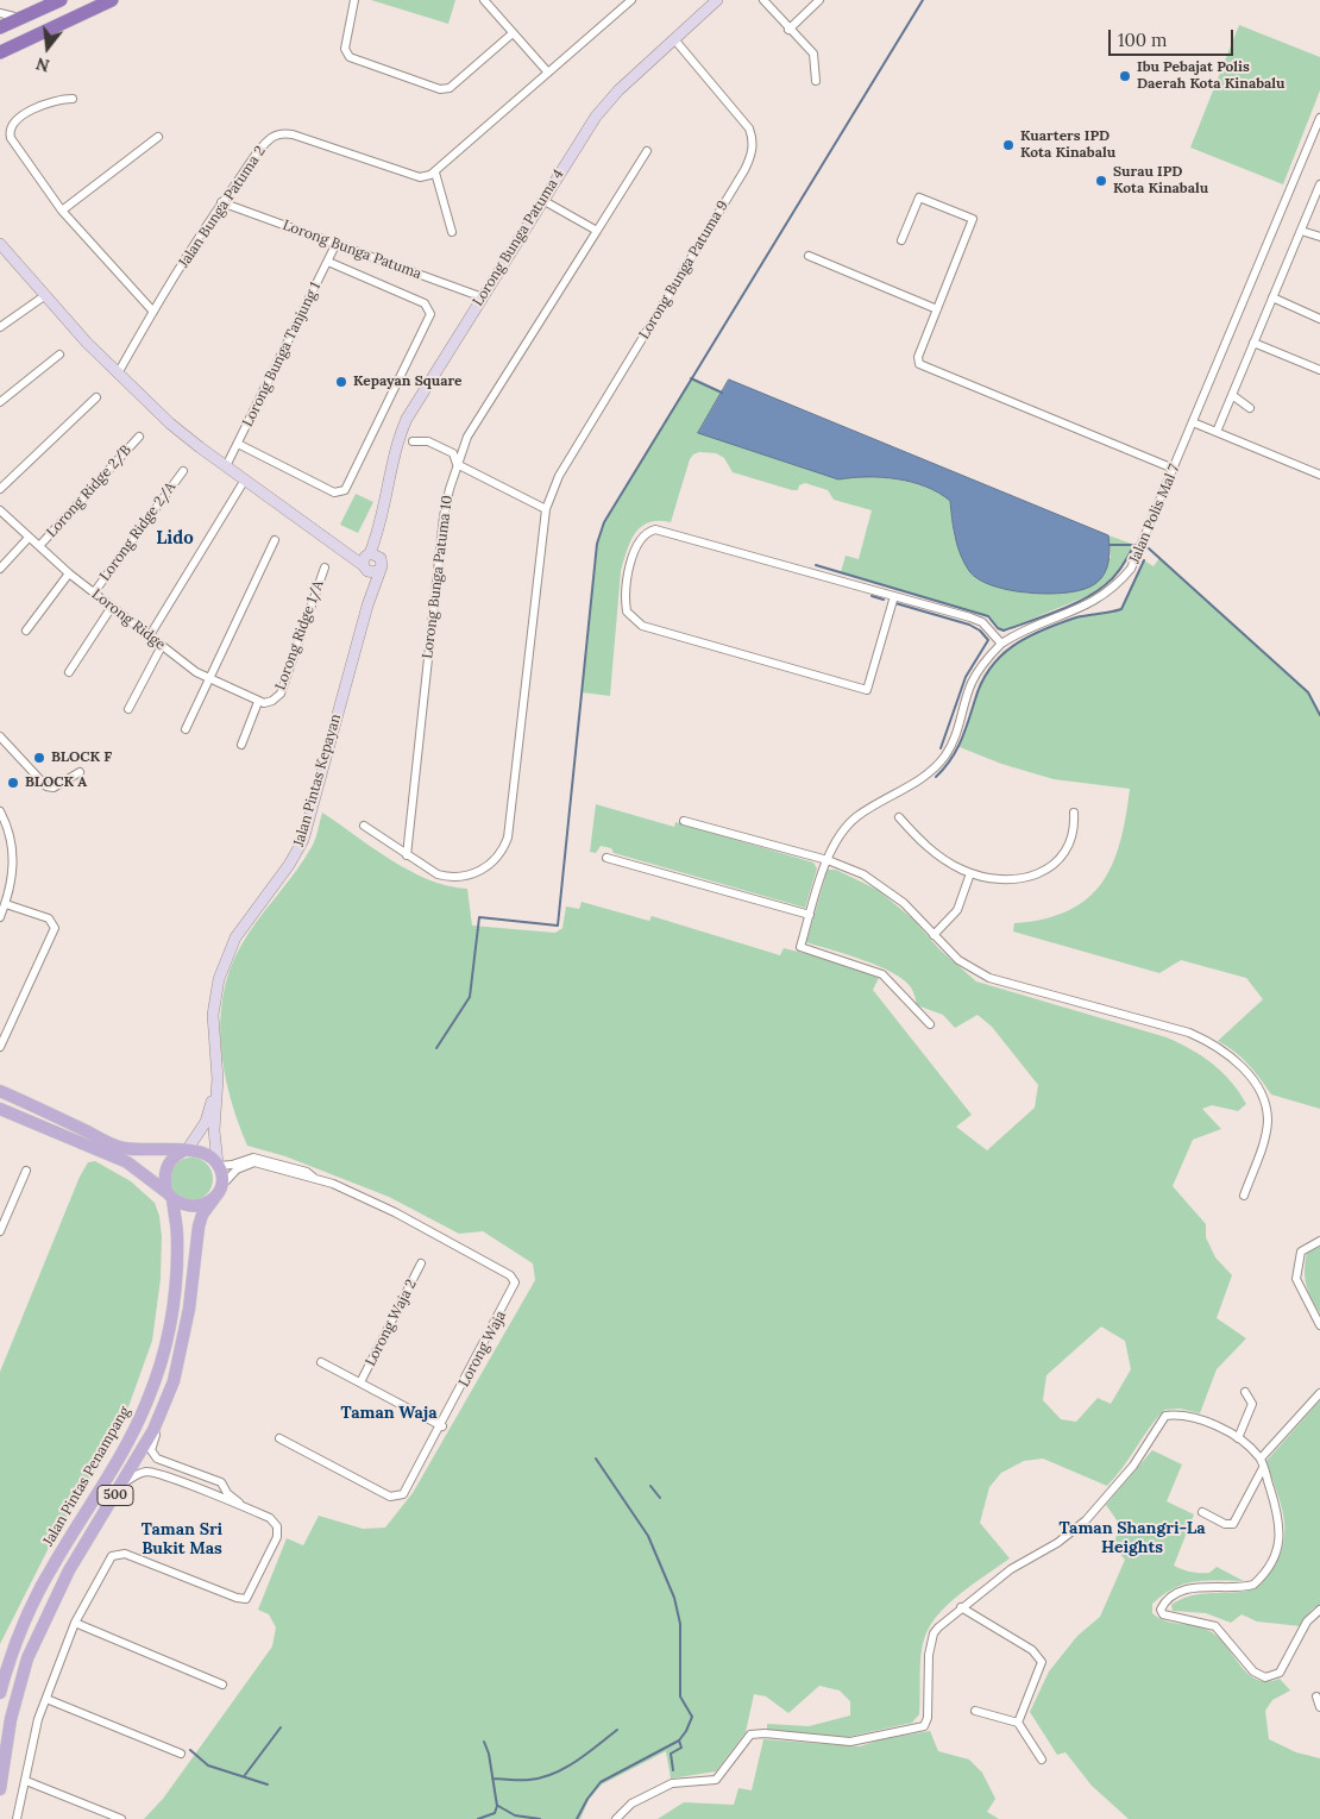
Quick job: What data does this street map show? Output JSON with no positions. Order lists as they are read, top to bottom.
{
  "streets": {
    "main road": ["Jalan Pintas Penampang", "500"],
    "street": [
      "Jalan Bunga Patuma 2",
      "Lorong Bunga Patuma 4",
      "Lorong Bunga Patuma",
      "Lorong Bunga Patuma 9",
      "Lorong Bunga Tanjung 1",
      "Lorong Ridge 2/B",
      "Jalan Polis Mal 7",
      "Lorong Ridge 2/A",
      "Lorong Bunga Patuma 10",
      "Lorong Ridge",
      "Lorong Ridge 1/A",
      "Jalan Pintas Kepayan",
      "Lorong Waja 2",
      "Lorong Waja"
    ]
  },
  "crossings": [
    ["Jalan Bunga Patuma 2", "Lorong Bunga Patuma"],
    ["Lorong Bunga Patuma 4", "Lorong Bunga Patuma"],
    ["Lorong Bunga Patuma 4", "Lorong Bunga Patuma 9"],
    ["Lorong Bunga Patuma 4", "Jalan Pintas Kepayan"],
    ["Lorong Bunga Patuma", "Lorong Bunga Tanjung 1"],
    ["Lorong Bunga Patuma 9", "Lorong Bunga Patuma 10"],
    ["Lorong Ridge 2/B", "Lorong Ridge"],
    ["Lorong Ridge 2/A", "Lorong Ridge"],
    ["Lorong Ridge", "Lorong Ridge 1/A"],
    ["Jalan Pintas Kepayan", "Lorong Waja"],
    ["Jalan Pintas Kepayan", "Jalan Pintas Penampang"],
    ["Jalan Pintas Kepayan", "500"],
    ["Lorong Waja", "Jalan Pintas Penampang"],
    ["Lorong Waja", "500"],
    ["Jalan Pintas Penampang", "500"]
  ],
  "districts": [
    "Lido",
    "Taman Waja",
    "Taman Shangri-La Heights",
    "Taman Sri Bukit Mas"
  ],
  "places": [
    "Ibu Pebajat Polis Daerah Kota Kinabalu",
    "Kuarters IPD Kota Kinabalu",
    "Surau IPD Kota Kinabalu",
    "Kepayan Square",
    "BLOCK F",
    "BLOCK A"
  ],
  "scale_bar": "100 m",
  "north": "bottom"
}
